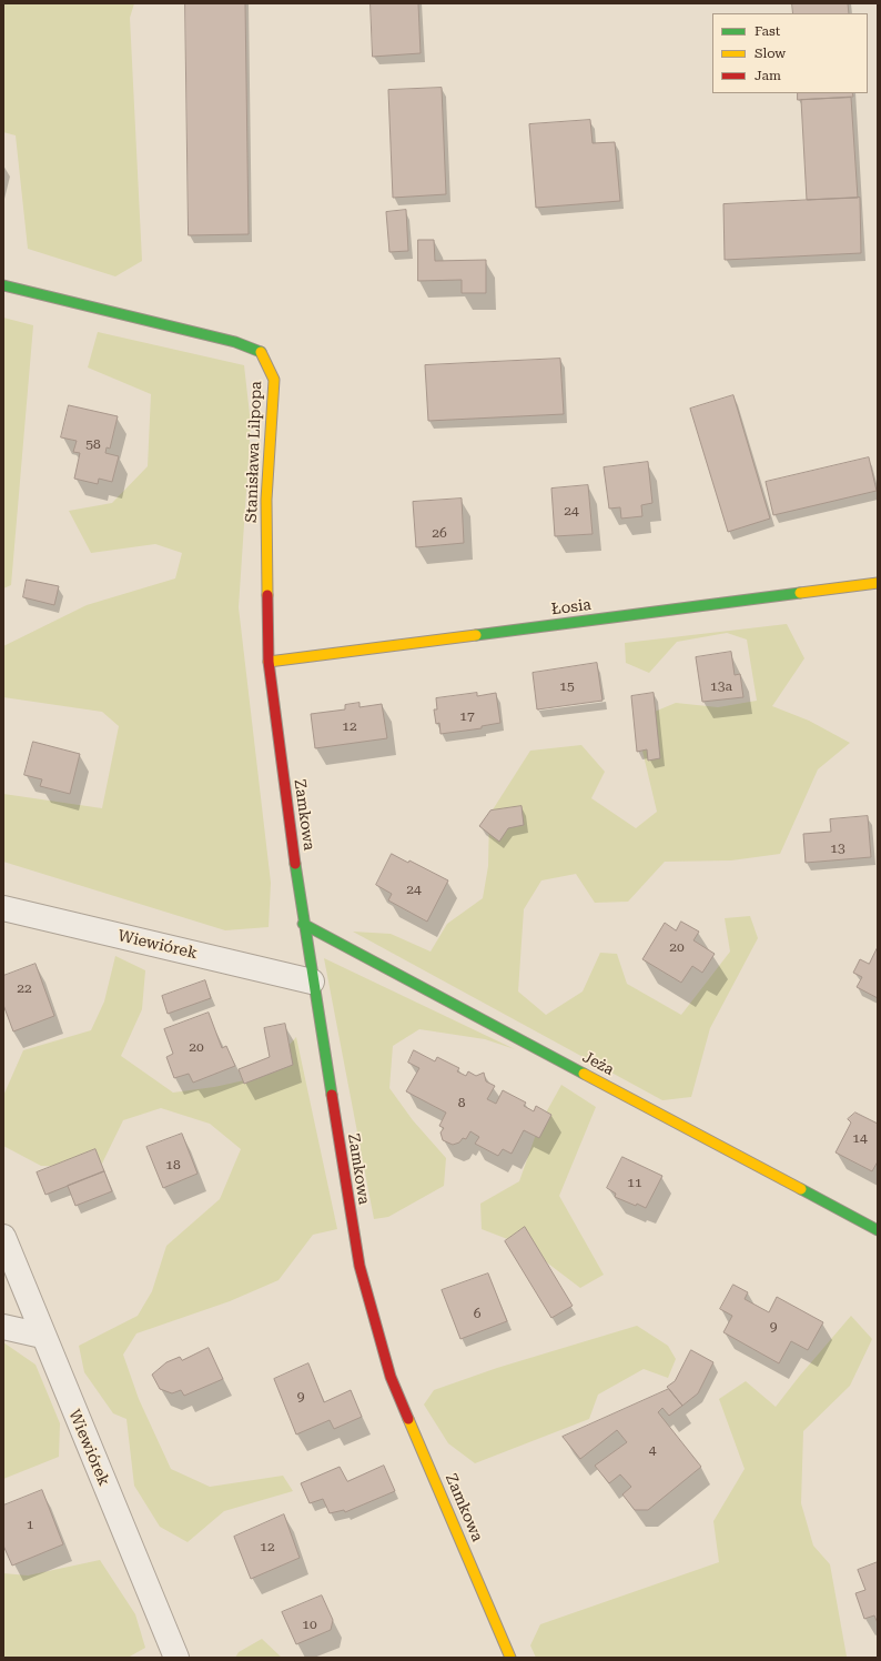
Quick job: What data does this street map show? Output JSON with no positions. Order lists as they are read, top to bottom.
{
  "streets": {
    "street": [
      "Stanisława Lilpopa",
      "Łosia",
      "Zamkowa",
      "Wiewiórek",
      "Jeża"
    ]
  },
  "crossings": [
    ["Stanisława Lilpopa", "Łosia"],
    ["Stanisława Lilpopa", "Zamkowa"],
    ["Łosia", "Zamkowa"],
    ["Zamkowa", "Wiewiórek"],
    ["Zamkowa", "Jeża"]
  ],
  "house_numbers": [
    "58",
    "24",
    "26",
    "15",
    "13a",
    "17",
    "12",
    "13",
    "24",
    "20",
    "22",
    "20",
    "8",
    "14",
    "18",
    "11",
    "6",
    "9",
    "9",
    "4",
    "1",
    "12",
    "10"
  ],
  "legend": ["Fast", "Slow", "Jam"]
}
